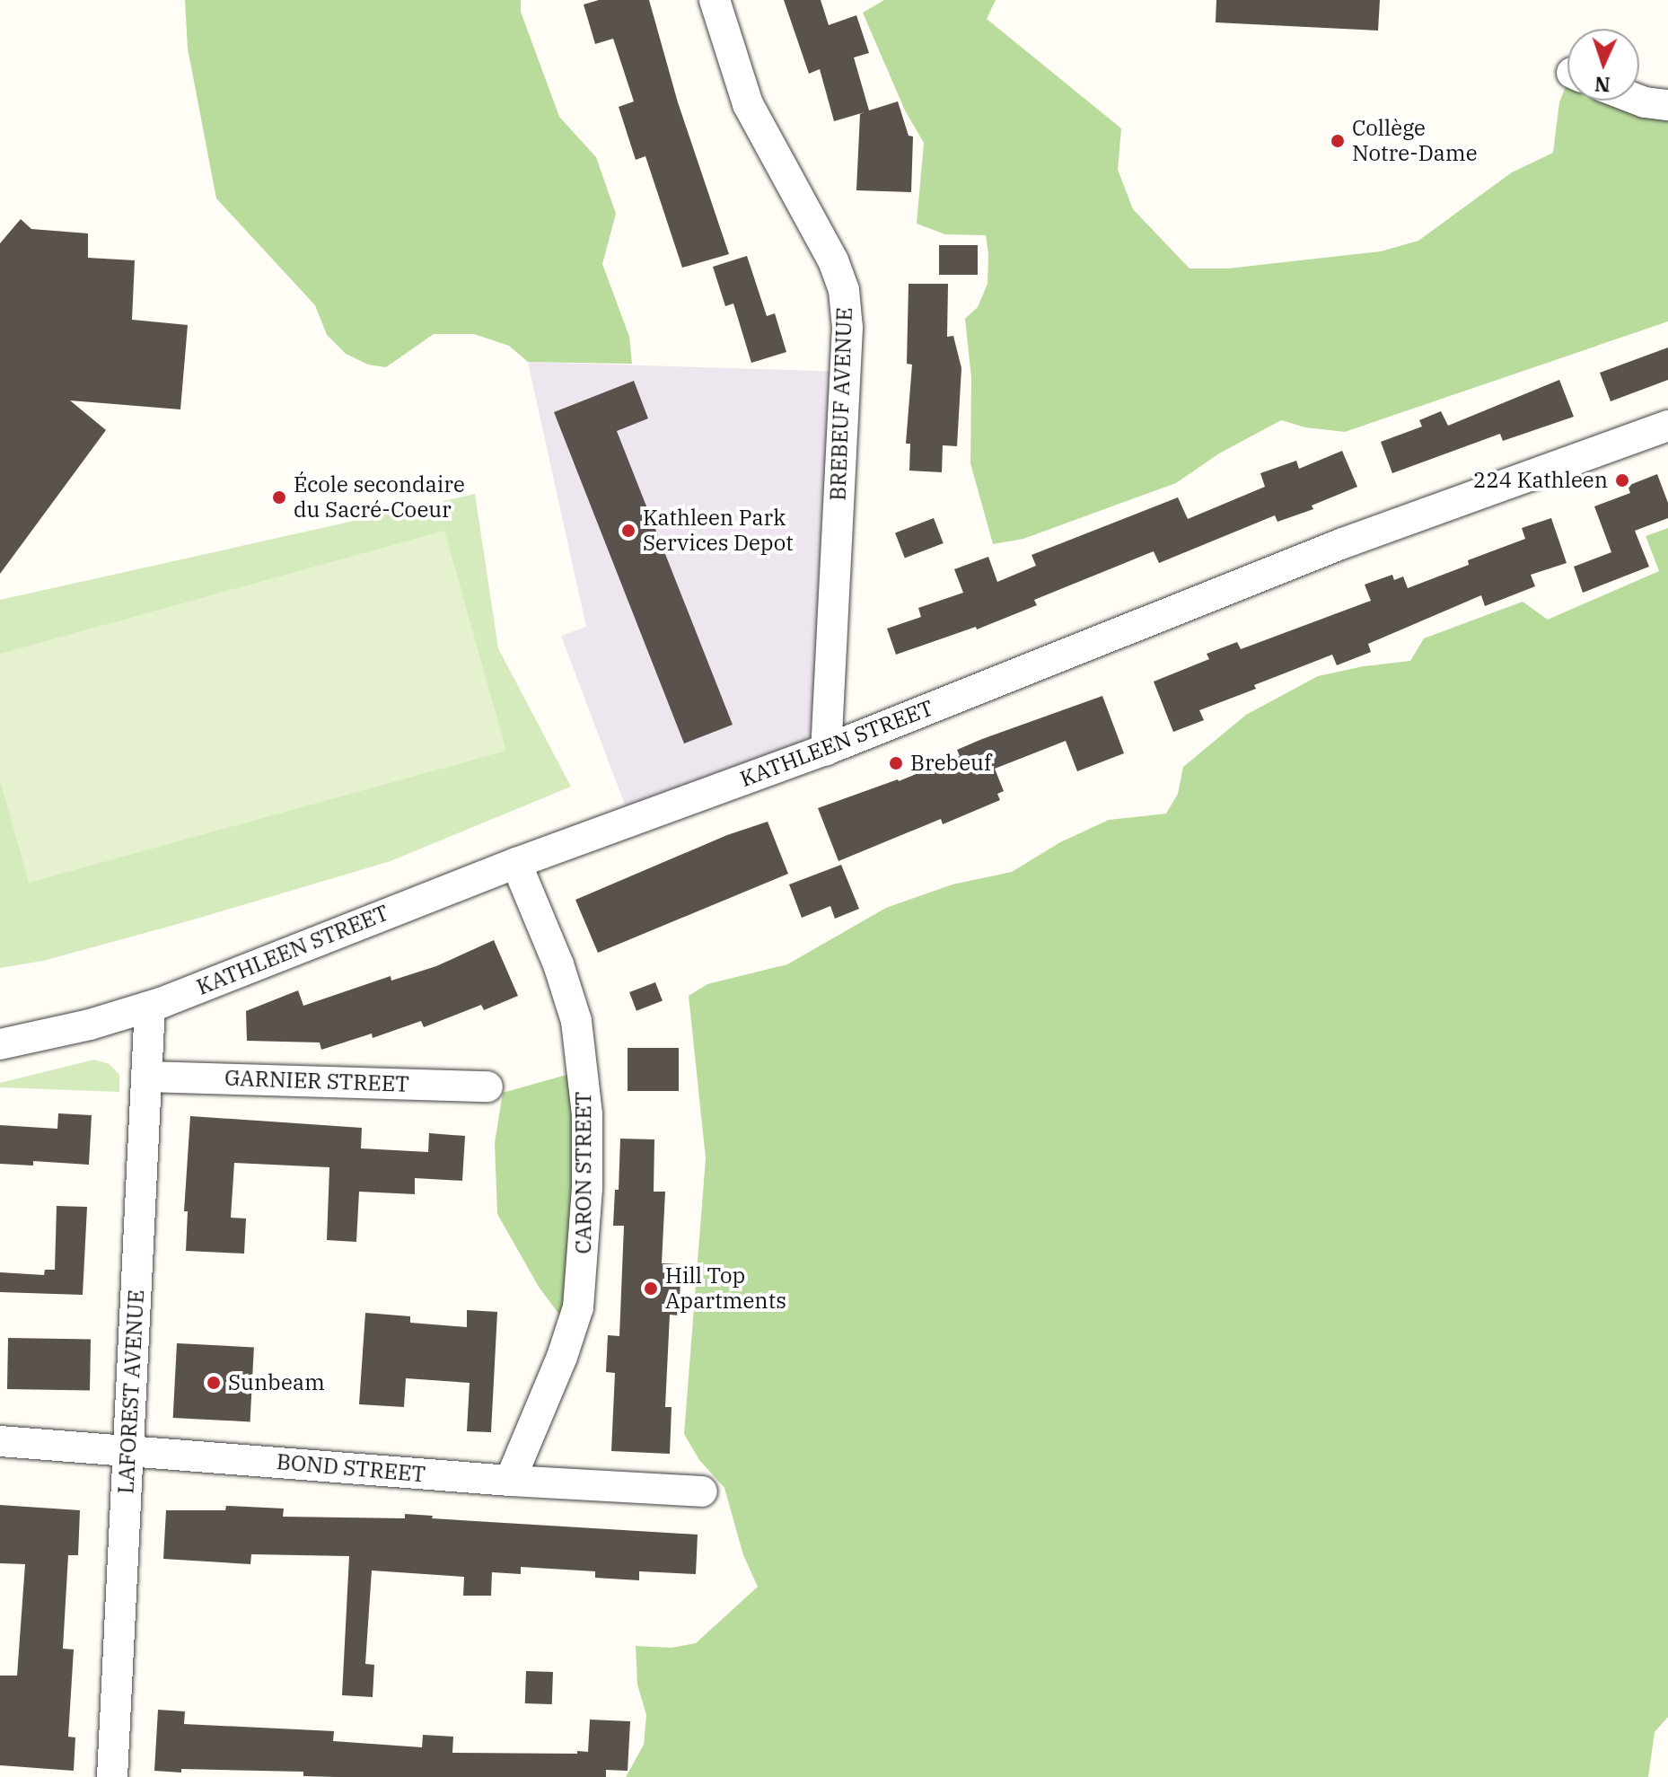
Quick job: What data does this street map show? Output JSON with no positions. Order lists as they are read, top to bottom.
{
  "streets": {
    "street": [
      "BREBEUF AVENUE",
      "KATHLEEN STREET",
      "GARNIER STREET",
      "CARON STREET",
      "LAFOREST AVENUE",
      "BOND STREET"
    ]
  },
  "crossings": [
    ["BREBEUF AVENUE", "KATHLEEN STREET"],
    ["KATHLEEN STREET", "CARON STREET"],
    ["KATHLEEN STREET", "LAFOREST AVENUE"],
    ["GARNIER STREET", "LAFOREST AVENUE"],
    ["CARON STREET", "BOND STREET"],
    ["LAFOREST AVENUE", "BOND STREET"]
  ],
  "places": [
    "Collège Notre-Dame",
    "224 Kathleen",
    "École secondaire du Sacré-Coeur",
    "Kathleen Park Services Depot",
    "Brebeuf",
    "Hill Top Apartments",
    "Sunbeam"
  ],
  "north": "bottom"
}
